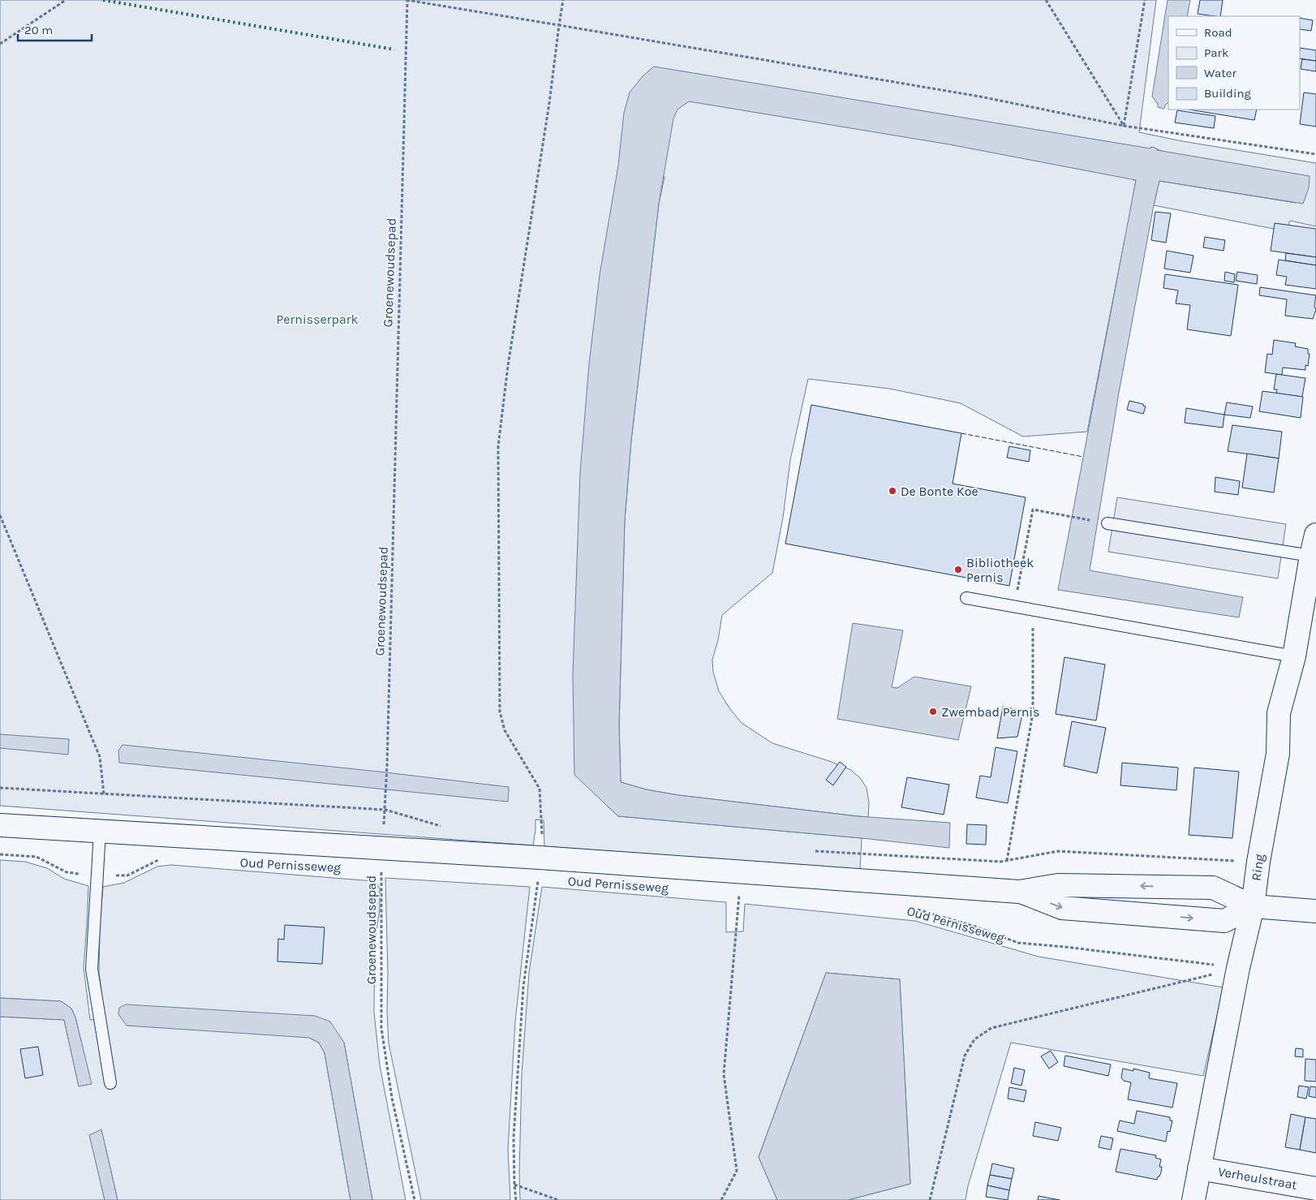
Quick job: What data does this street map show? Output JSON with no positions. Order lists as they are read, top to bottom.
{
  "streets": {
    "street": ["Oud Pernisseweg", "Ring", "Verheulstraat"],
    "path": ["Groenewoudsepad"]
  },
  "crossings": [
    ["Groenewoudsepad", "Oud Pernisseweg"],
    ["Oud Pernisseweg", "Ring"],
    ["Ring", "Verheulstraat"]
  ],
  "parks": ["Pernisserpark"],
  "places": ["De Bonte Koe", "Bibliotheek Pernis", "Zwembad Pernis"],
  "legend": [
    "Road",
    "Park",
    "Water",
    "Building"
  ],
  "scale_bar": "20 m"
}
